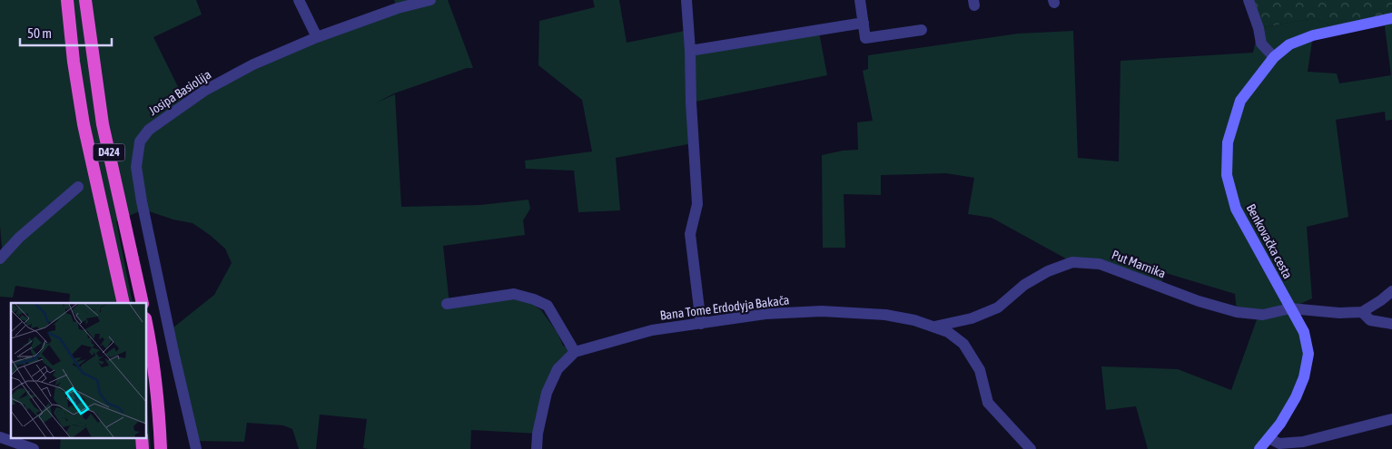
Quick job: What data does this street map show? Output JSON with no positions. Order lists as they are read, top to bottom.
{
  "streets": {
    "highway": ["D424"],
    "main road": ["Benkovačka cesta"],
    "street": ["Josipa Basiolija", "Put Marnika", "Bana Tome Erdodyja Bakača"]
  },
  "crossings": [
    ["Benkovačka cesta", "Put Marnika"],
    ["Put Marnika", "Bana Tome Erdodyja Bakača"]
  ],
  "scale_bar": "50 m"
}
